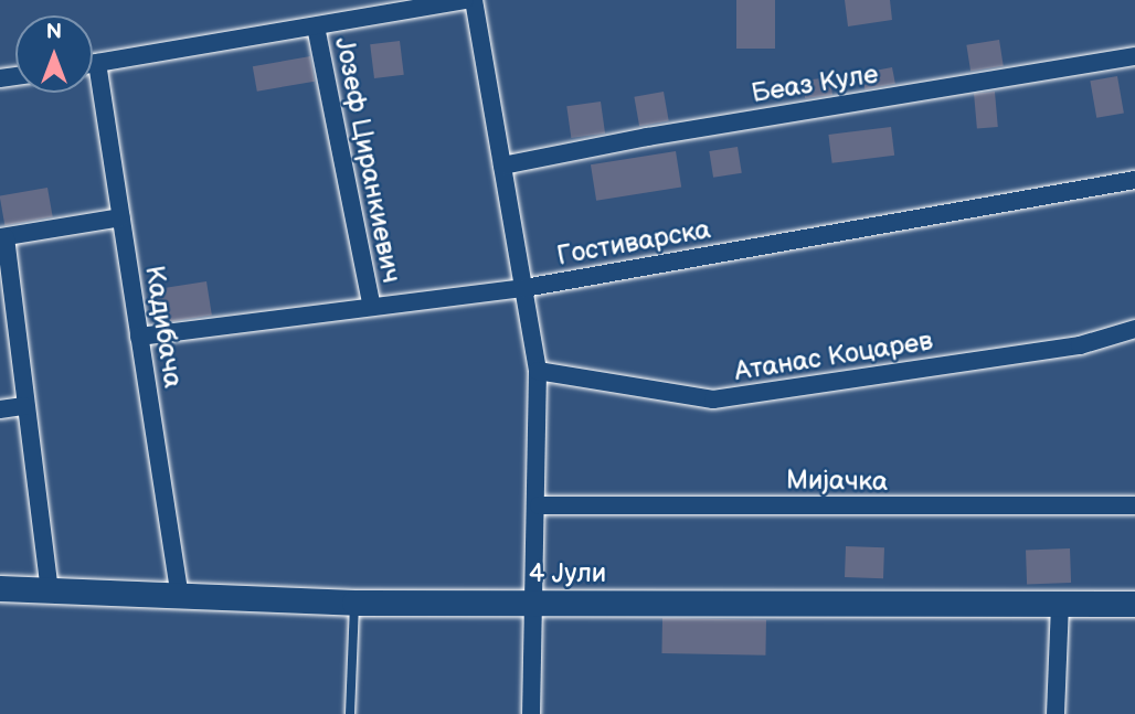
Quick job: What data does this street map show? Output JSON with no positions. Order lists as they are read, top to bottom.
{
  "streets": {
    "street": [
      "Беаз Куле",
      "Јозеф Циранкиевич",
      "Гостиварска",
      "Кадибача",
      "Атанас Коцарев",
      "Мијачка",
      "4 Јули"
    ]
  },
  "crossings": [
    ["Јозеф Циранкиевич", "Гостиварска"],
    ["Гостиварска", "Кадибача"],
    ["Кадибача", "4 Јули"]
  ],
  "north": "top"
}
